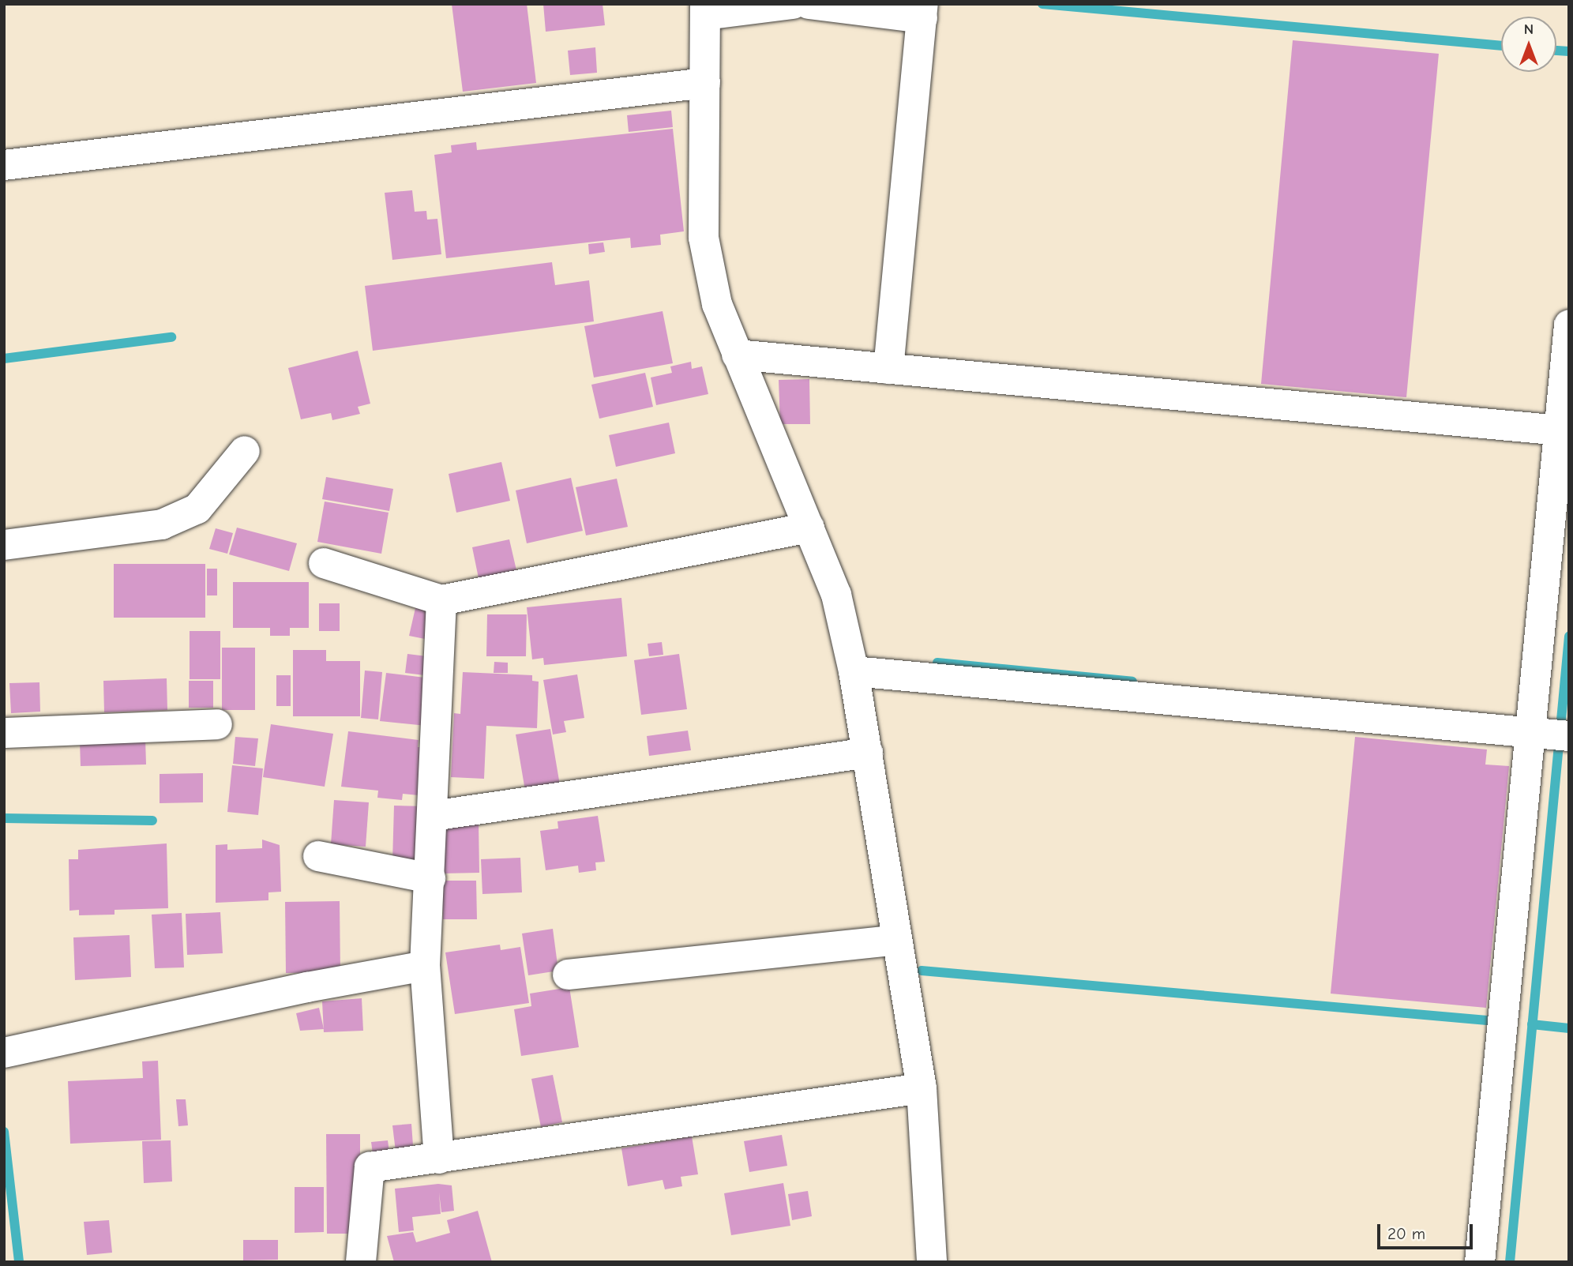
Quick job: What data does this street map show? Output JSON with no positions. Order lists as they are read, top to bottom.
{
  "scale_bar": "20 m",
  "north": "top"
}
